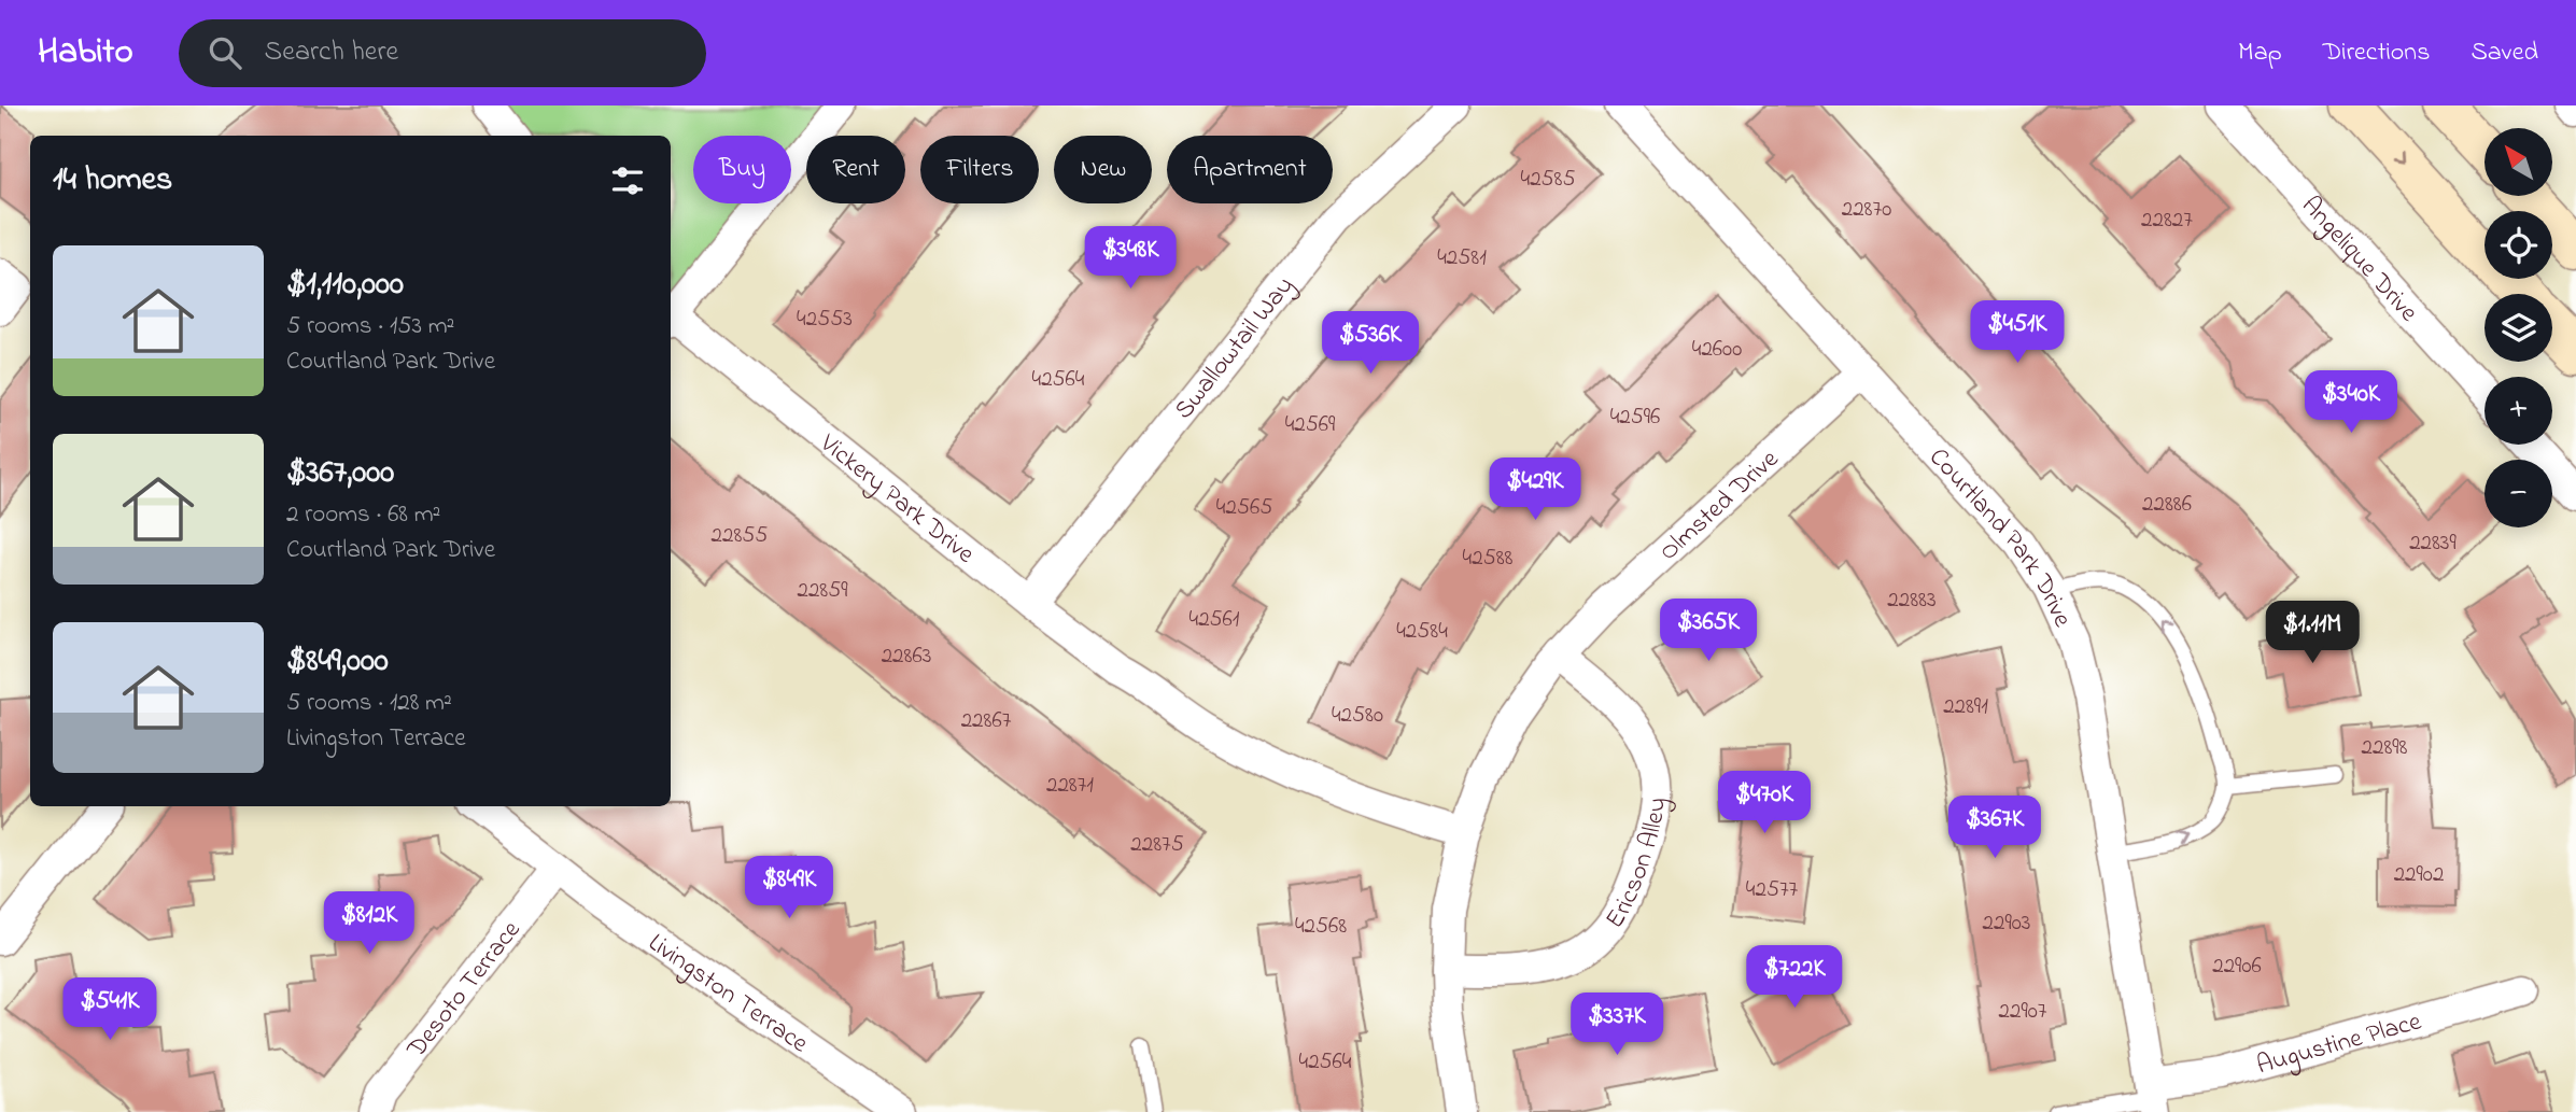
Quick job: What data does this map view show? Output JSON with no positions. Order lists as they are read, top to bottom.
{
  "streets": {
    "street": [
      "Angelique Drive",
      "Swallowtail Way",
      "Vickery Park Drive",
      "Olmsted Drive",
      "Courtland Park Drive",
      "Ericson Alley",
      "Desoto Terrace",
      "Livingston Terrace",
      "Augustine Place"
    ]
  },
  "crossings": [
    ["Swallowtail Way", "Vickery Park Drive"],
    ["Vickery Park Drive", "Olmsted Drive"],
    ["Olmsted Drive", "Courtland Park Drive"],
    ["Olmsted Drive", "Ericson Alley"],
    ["Courtland Park Drive", "Augustine Place"],
    ["Desoto Terrace", "Livingston Terrace"]
  ],
  "house_numbers": [
    "42585",
    "22870",
    "22827",
    "42581",
    "42553",
    "42600",
    "42564",
    "42596",
    "42569",
    "22886",
    "42565",
    "22855",
    "22839",
    "42588",
    "22859",
    "22883",
    "42561",
    "42584",
    "22863",
    "22891",
    "42580",
    "22867",
    "22898",
    "22871",
    "22875",
    "22902",
    "42577",
    "22903",
    "42568",
    "22906",
    "22907",
    "42564"
  ],
  "north": "top left",
  "page": {
    "header": "Habito",
    "search": "Search here",
    "nav": ["Map", "Directions", "Saved"],
    "map_buttons": ["+", "−"],
    "chip": [
      "Buy",
      "Rent",
      "Filters",
      "New",
      "Apartment"
    ],
    "heading": "14 homes",
    "price": [
      "$348K",
      "$451K",
      "$536K",
      "$340K",
      "$429K",
      "$365K",
      "$1.11M",
      "$470K",
      "$367K",
      "$849K",
      "$812K",
      "$722K",
      "$541K",
      "$337K"
    ],
    "list": [
      {
        "name": "$1,110,000",
        "note": "5 rooms · 153 m² · Courtland Park Drive"
      },
      {
        "name": "$367,000",
        "note": "2 rooms · 68 m² · Courtland Park Drive"
      },
      {
        "name": "$849,000",
        "note": "5 rooms · 128 m² · Livingston Terrace"
      }
    ]
  }
}
